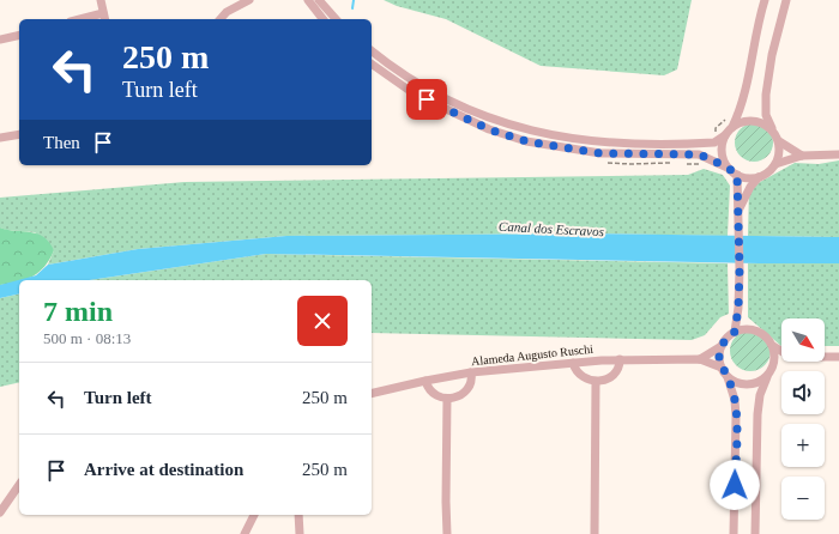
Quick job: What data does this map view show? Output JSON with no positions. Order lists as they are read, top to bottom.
{
  "streets": {
    "street": ["Alameda Augusto Ruschi"]
  },
  "water": ["Canal dos Escravos"],
  "north": "bottom right",
  "page": {
    "turn": ["250 m", "Turn left"],
    "then": "Then",
    "heading": ["7 min", "500 m · 08:13"],
    "map_buttons": ["+", "−"],
    "list": [
      {
        "name": "Turn left",
        "value": "250 m"
      },
      {
        "name": "Arrive at destination",
        "value": "250 m"
      }
    ]
  }
}
